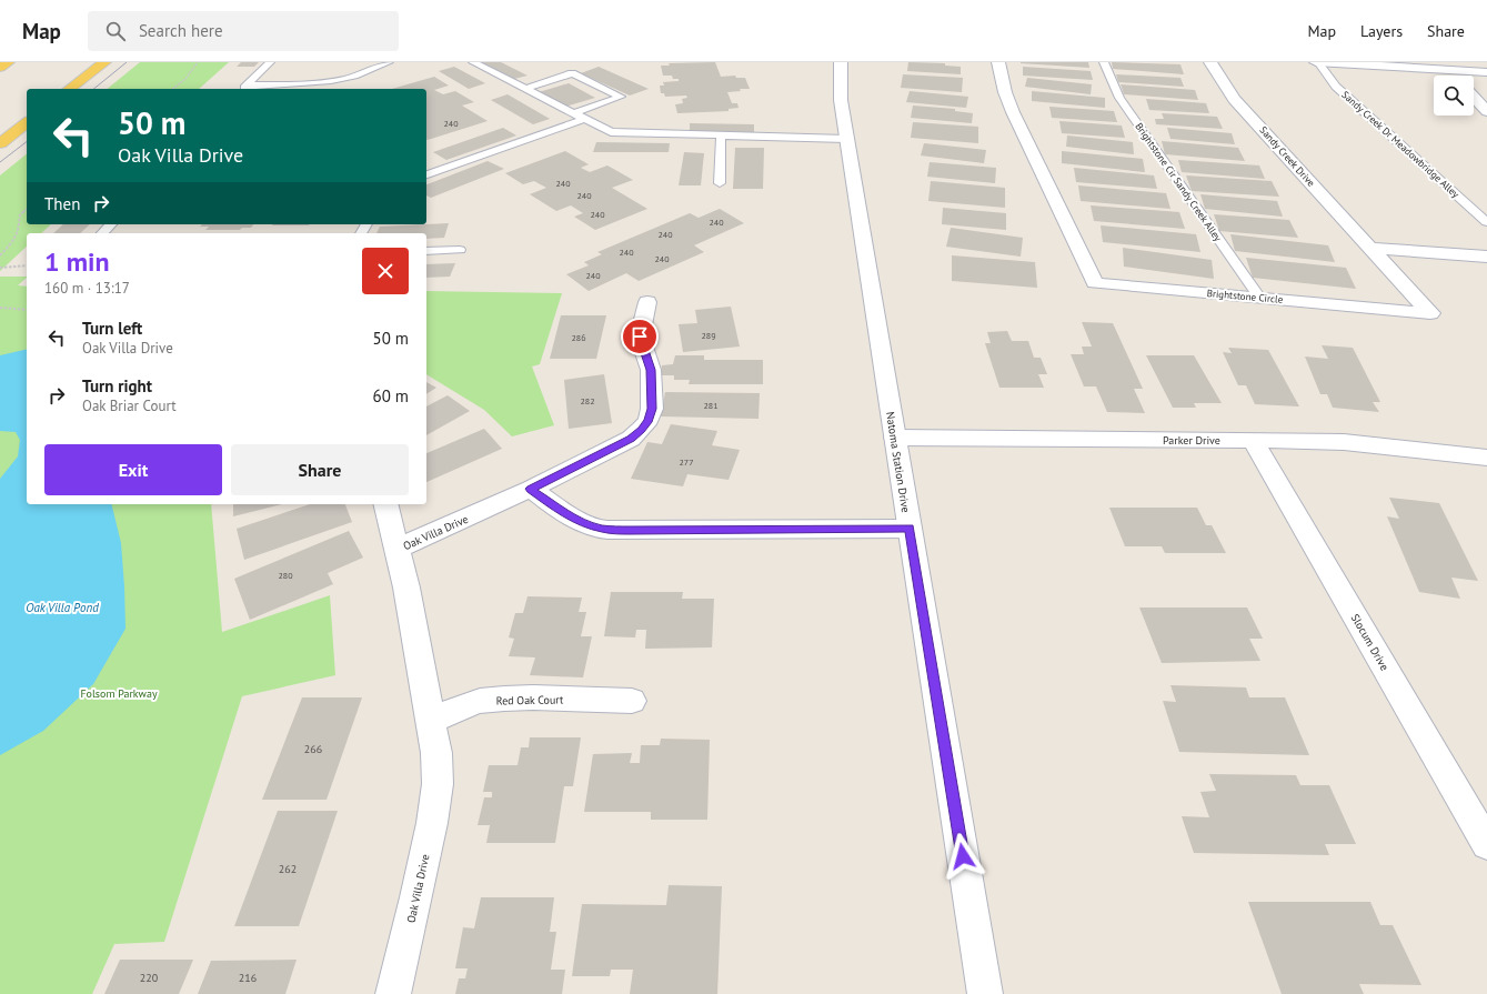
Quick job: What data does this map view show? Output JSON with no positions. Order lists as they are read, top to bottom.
{
  "streets": {
    "street": [
      "Sandy Creek Drive",
      "Brightstone Circle",
      "Parker Drive",
      "Natoma Station Drive",
      "Oak Villa Drive",
      "Slocum Drive",
      "Red Oak Court"
    ],
    "lane": ["Sandy Creek Dr Meadowbridge Alley", "Brightstone Cir Sandy Creek Alley"]
  },
  "crossings": [
    ["Sandy Creek Drive", "Brightstone Circle"],
    ["Brightstone Cir Sandy Creek Alley", "Brightstone Circle"],
    ["Parker Drive", "Natoma Station Drive"],
    ["Parker Drive", "Slocum Drive"],
    ["Oak Villa Drive", "Red Oak Court"]
  ],
  "water": ["Oak Villa Pond"],
  "parks": ["Folsom Parkway"],
  "house_numbers": [
    "240",
    "240",
    "240",
    "240",
    "240",
    "240",
    "240",
    "240",
    "240",
    "289",
    "286",
    "282",
    "281",
    "277",
    "280",
    "266",
    "262",
    "220",
    "216"
  ],
  "page": {
    "header": "Map",
    "search": "Search here",
    "nav": ["Map", "Layers", "Share"],
    "turn": ["50 m", "Oak Villa Drive"],
    "then": "Then",
    "heading": ["1 min", "160 m · 13:17"],
    "list": [
      {
        "name": "Turn left",
        "note": "Oak Villa Drive",
        "value": "50 m"
      },
      {
        "name": "Turn right",
        "note": "Oak Briar Court",
        "value": "60 m"
      }
    ],
    "buttons": ["Exit", "Share"]
  }
}
